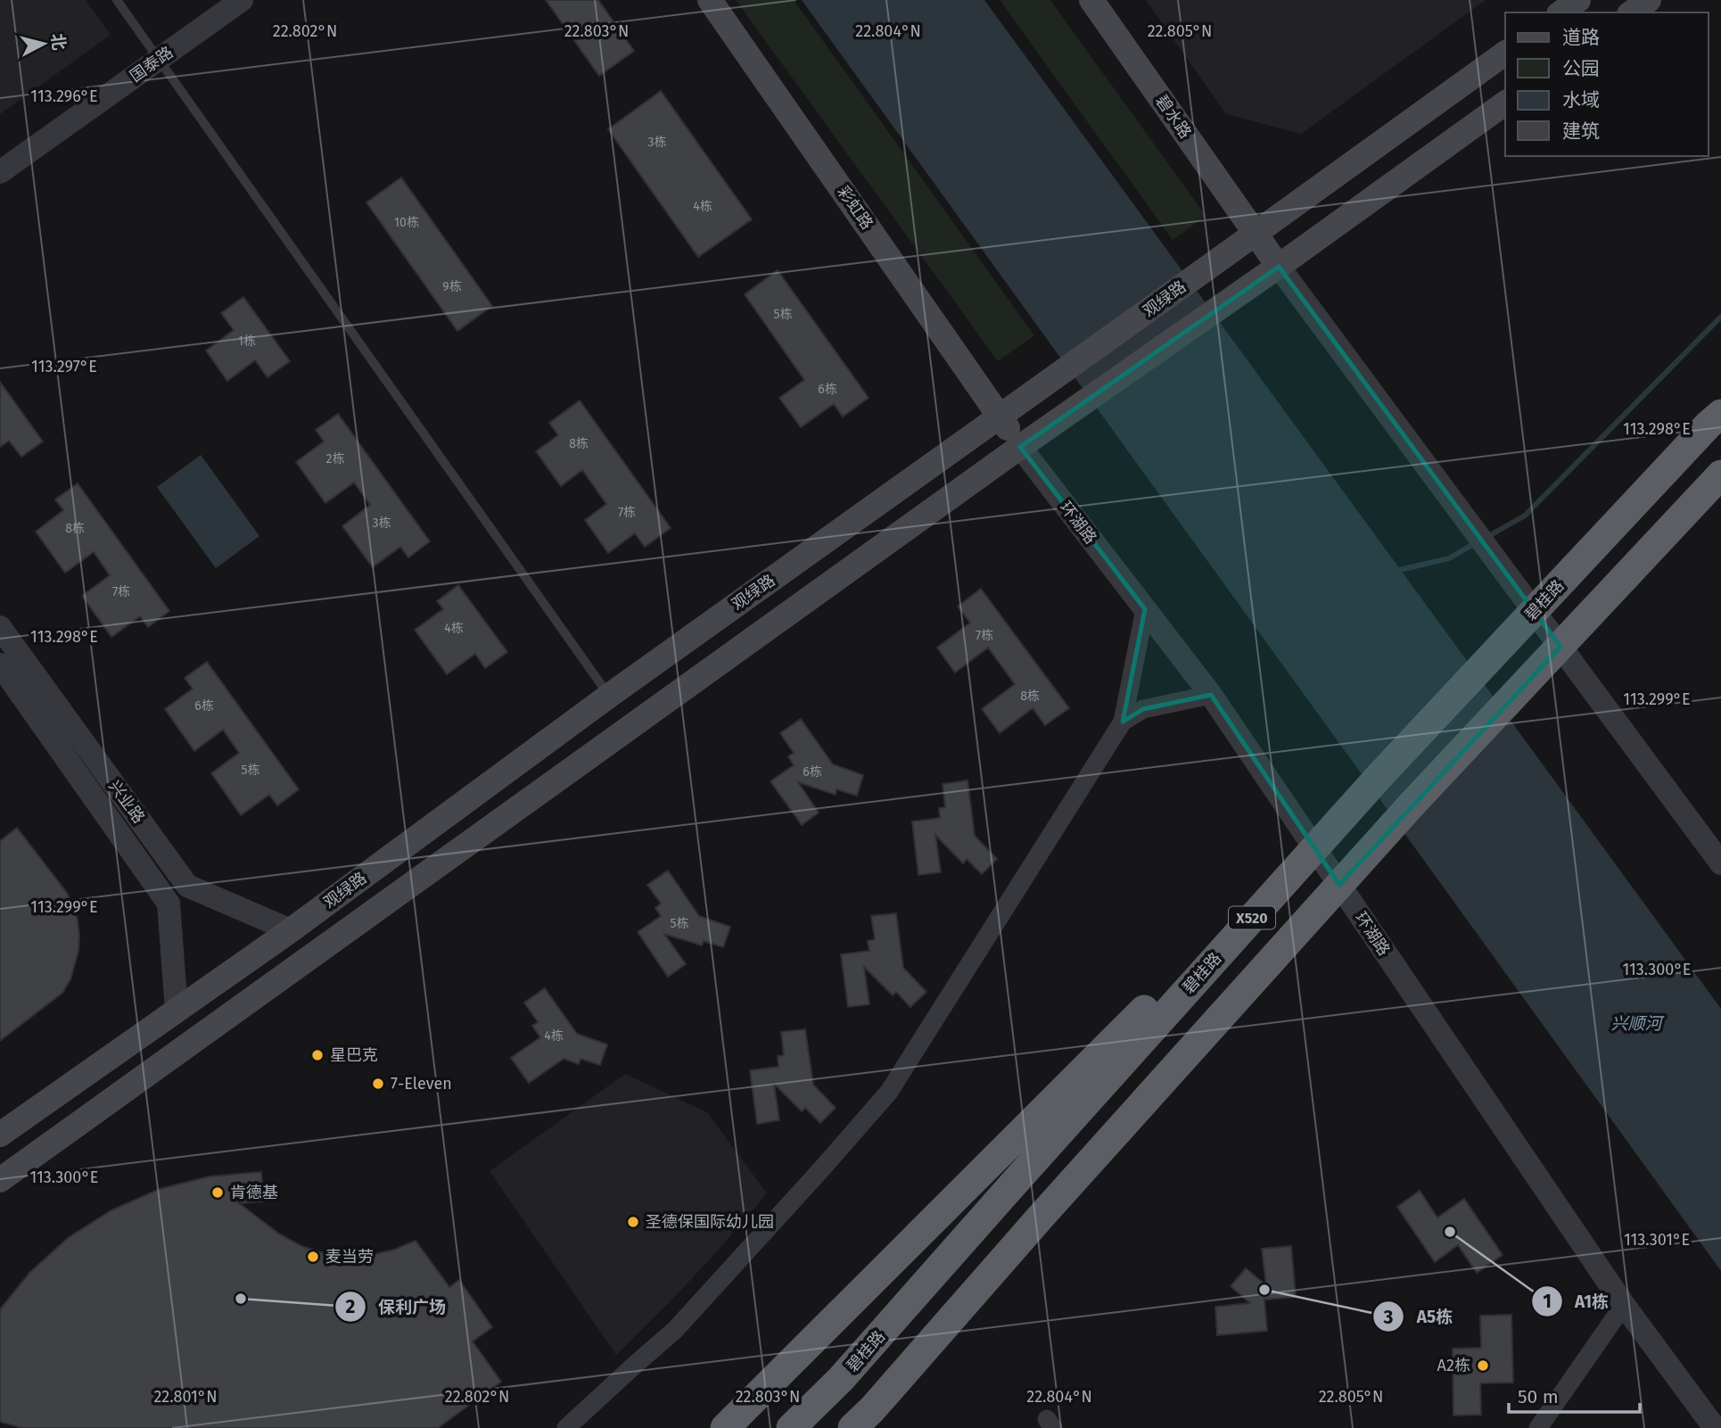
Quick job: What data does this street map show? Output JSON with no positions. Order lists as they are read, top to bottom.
{
  "streets": {
    "highway": ["碧桂路", "X520"],
    "main road": ["碧水路", "彩虹路", "观绿路"],
    "street": ["国泰路", "环湖路", "兴业路"]
  },
  "crossings": [
    ["碧水路", "观绿路"],
    ["彩虹路", "观绿路"],
    ["彩虹路", "环湖路"],
    ["观绿路", "兴业路"]
  ],
  "water": ["兴顺河"],
  "places": [
    "星巴克",
    "7-Eleven",
    "肯德基",
    "圣德保国际幼儿园",
    "A1栋",
    "麦当劳",
    "A5栋",
    "保利广场",
    "A2栋"
  ],
  "house_numbers": [
    "3栋",
    "4栋",
    "10栋",
    "9栋",
    "5栋",
    "1栋",
    "6栋",
    "8栋",
    "2栋",
    "7栋",
    "3栋",
    "8栋",
    "7栋",
    "4栋",
    "7栋",
    "8栋",
    "6栋",
    "5栋",
    "6栋",
    "5栋",
    "4栋"
  ],
  "legend": [
    "道路",
    "公园",
    "水域",
    "建筑"
  ],
  "scale_bar": "50 m",
  "north": "right",
  "coordinates": [
    "22.802°N",
    "22.803°N",
    "22.804°N",
    "22.805°N",
    "113.296°E",
    "113.297°E",
    "113.298°E",
    "113.299°E",
    "113.300°E",
    "113.301°E",
    "22.801°N"
  ]
}
